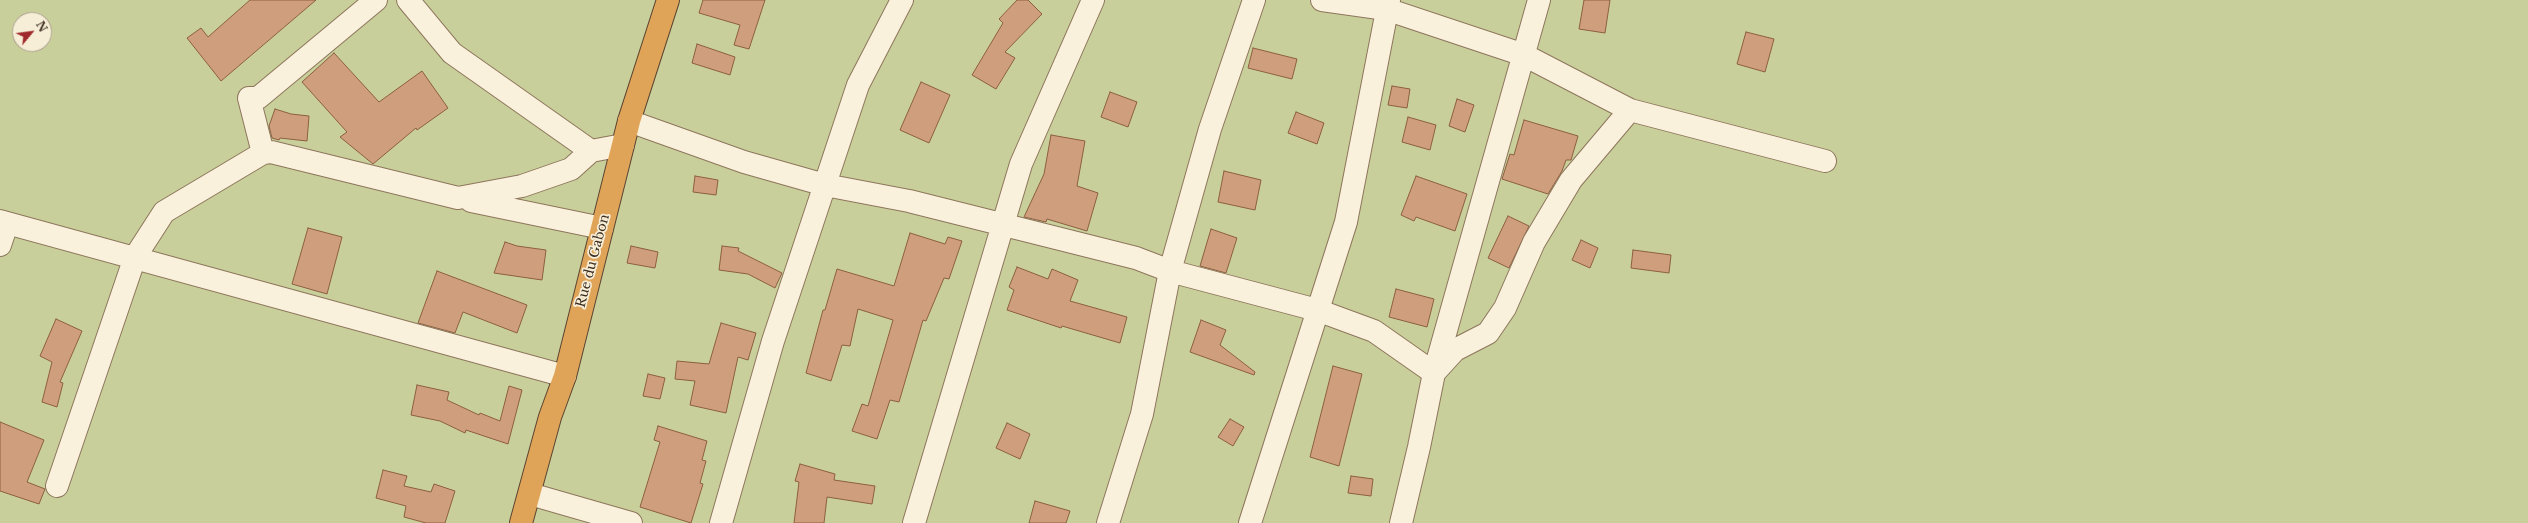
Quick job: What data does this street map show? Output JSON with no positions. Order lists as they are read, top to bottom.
{
  "streets": {
    "highway": ["Rue du Gabon"]
  },
  "north": "top right"
}
